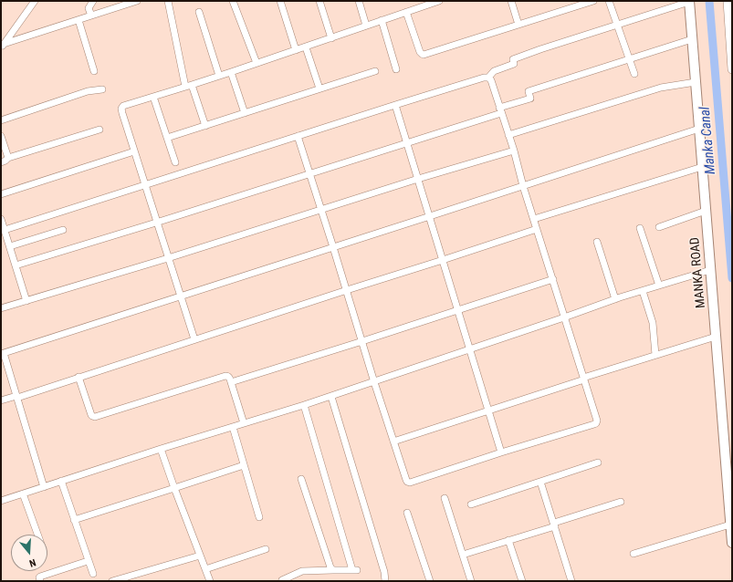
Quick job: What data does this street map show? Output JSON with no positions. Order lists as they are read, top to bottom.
{
  "streets": {
    "main road": ["MANKA ROAD"]
  },
  "water": ["Manka Canal"],
  "north": "bottom"
}
